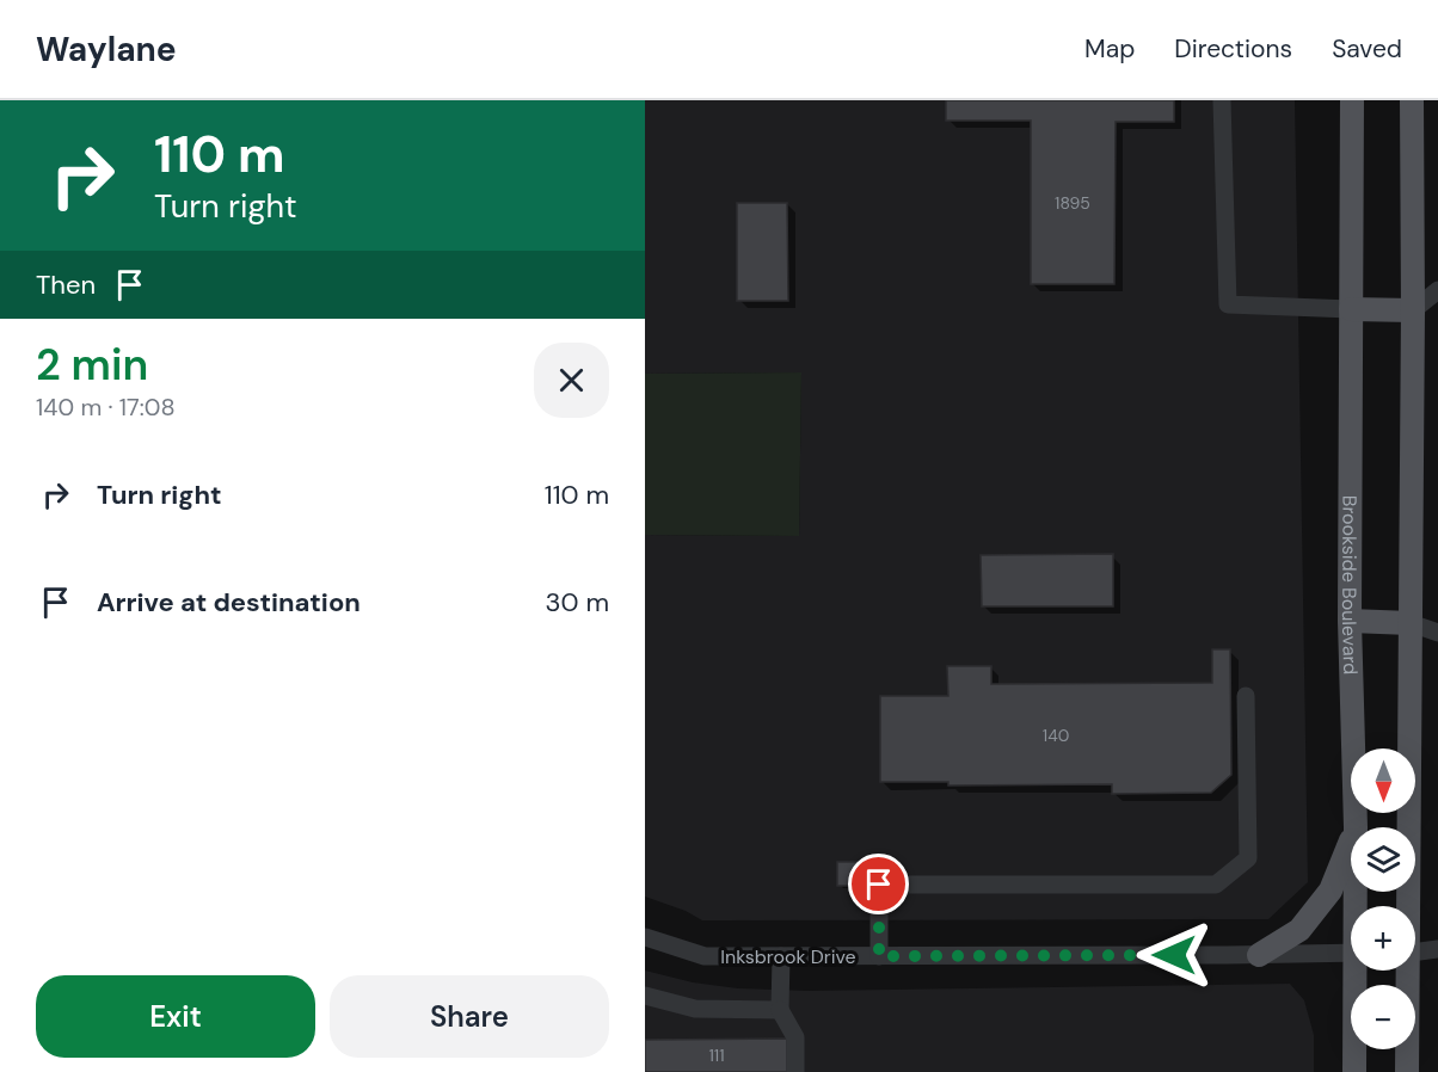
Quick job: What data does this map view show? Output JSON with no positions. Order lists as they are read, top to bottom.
{
  "streets": {
    "main road": ["Brookside Boulevard"],
    "street": ["Inksbrook Drive"]
  },
  "house_numbers": ["1895", "140", "111"],
  "north": "bottom",
  "page": {
    "header": "Waylane",
    "nav": ["Map", "Directions", "Saved"],
    "turn": ["110 m", "Turn right"],
    "then": "Then",
    "heading": ["2 min", "140 m · 17:08"],
    "list": [
      {
        "name": "Turn right",
        "value": "110 m"
      },
      {
        "name": "Arrive at destination",
        "value": "30 m"
      }
    ],
    "map_buttons": ["+", "−"],
    "buttons": ["Exit", "Share"]
  }
}
